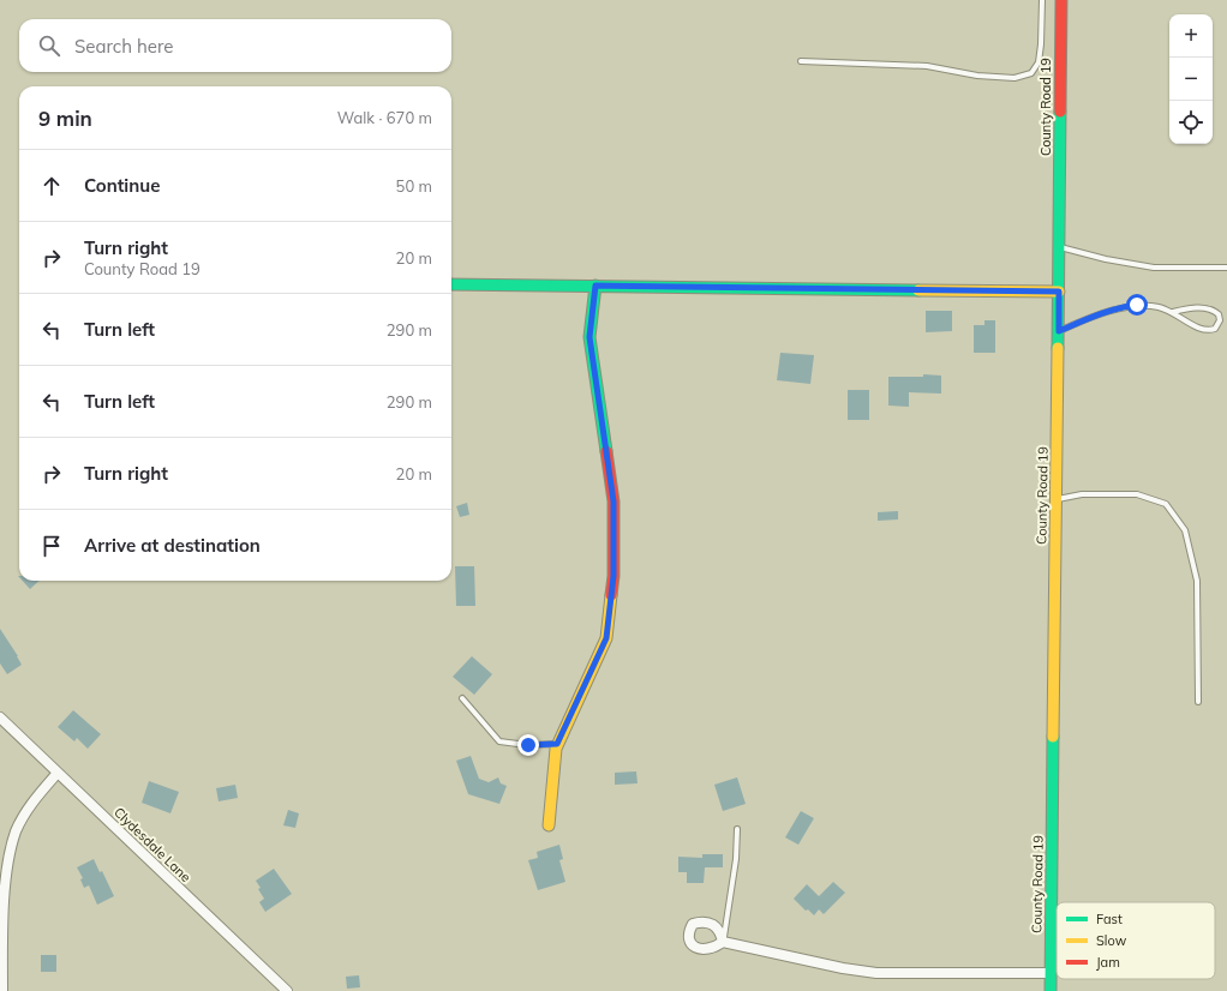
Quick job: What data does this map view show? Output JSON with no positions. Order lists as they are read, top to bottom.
{
  "streets": {
    "street": ["County Road 19", "Clydesdale Lane"]
  },
  "legend": ["Fast", "Slow", "Jam"],
  "page": {
    "map_buttons": ["+", "−"],
    "search": "Search here",
    "heading": ["9 min", "Walk · 670 m"],
    "list": [
      ["Continue", "50 m"],
      ["Turn right", "County Road 19", "20 m"],
      ["Turn left", "290 m"],
      ["Turn left", "290 m"],
      ["Turn right", "20 m"],
      "Arrive at destination"
    ]
  }
}
